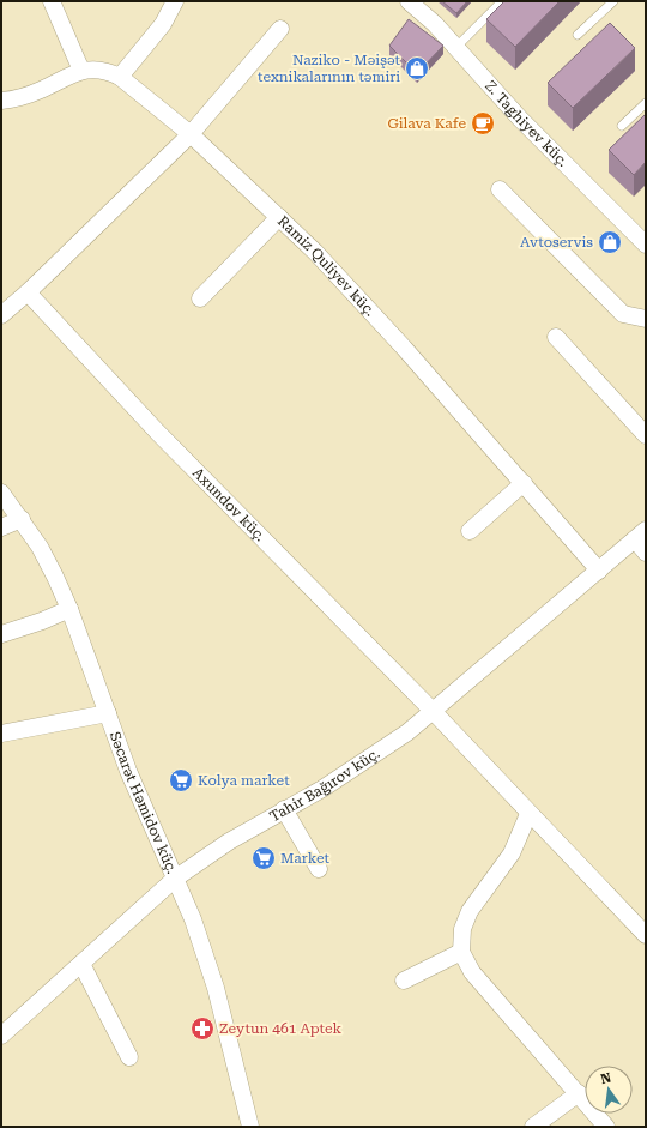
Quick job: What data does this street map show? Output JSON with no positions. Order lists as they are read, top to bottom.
{
  "streets": {
    "street": [
      "Z. Taghiyev küç.",
      "Ramiz Quliyev küç.",
      "Axundov küç.",
      "Tahir Bağırov küç.",
      "Səcarət Həmidov küç."
    ]
  },
  "crossings": [
    ["Ramiz Quliyev küç.", "Tahir Bağırov küç."],
    ["Axundov küç.", "Tahir Bağırov küç."],
    ["Tahir Bağırov küç.", "Səcarət Həmidov küç."]
  ],
  "places": {
    "shop": ["Naziko - Məişət texnikalarının təmiri", "Avtoservis"],
    "cafe": ["Gilava Kafe"],
    "supermarket": ["Kolya market", "Market"],
    "pharmacy": ["Zeytun 461 Aptek"]
  },
  "north": "top"
}
